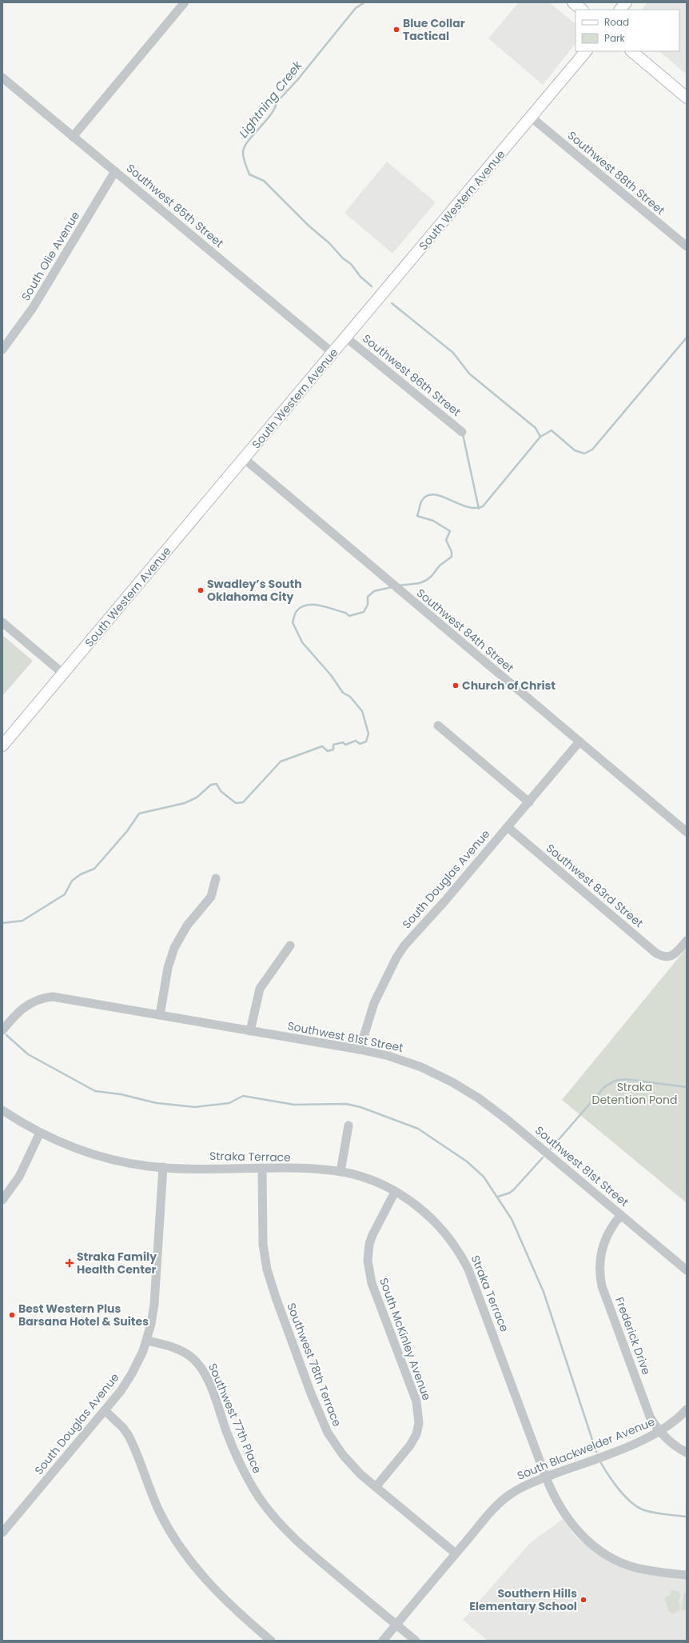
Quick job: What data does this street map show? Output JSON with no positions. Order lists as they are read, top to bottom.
{
  "streets": {
    "main road": ["South Western Avenue"],
    "street": [
      "Southwest 88th Street",
      "Southwest 85th Street",
      "South Olie Avenue",
      "Southwest 86th Street",
      "Southwest 84th Street",
      "South Douglas Avenue",
      "Southwest 83rd Street",
      "Southwest 81st Street",
      "Straka Terrace",
      "Frederick Drive",
      "South McKinley Avenue",
      "Southwest 78th Terrace",
      "Southwest 77th Place",
      "South Blackwelder Avenue"
    ]
  },
  "crossings": [
    ["Southwest 88th Street", "South Western Avenue"],
    ["South Western Avenue", "Southwest 85th Street"],
    ["South Western Avenue", "Southwest 86th Street"],
    ["South Western Avenue", "Southwest 84th Street"],
    ["Southwest 85th Street", "South Olie Avenue"],
    ["Southwest 84th Street", "South Douglas Avenue"],
    ["South Douglas Avenue", "Southwest 83rd Street"],
    ["South Douglas Avenue", "Southwest 81st Street"],
    ["South Douglas Avenue", "Straka Terrace"],
    ["South Douglas Avenue", "Southwest 77th Place"],
    ["Southwest 81st Street", "Frederick Drive"],
    ["Straka Terrace", "South McKinley Avenue"],
    ["Straka Terrace", "Southwest 78th Terrace"],
    ["Straka Terrace", "South Blackwelder Avenue"],
    ["Frederick Drive", "South Blackwelder Avenue"],
    ["South McKinley Avenue", "Southwest 78th Terrace"],
    ["Southwest 78th Terrace", "South Blackwelder Avenue"],
    ["Southwest 77th Place", "South Blackwelder Avenue"]
  ],
  "water": ["Lightning Creek"],
  "parks": ["Straka Detention Pond"],
  "places": {
    "other": [
      "Blue Collar Tactical",
      "Swadley’s South Oklahoma City",
      "Church of Christ",
      "Best Western Plus Barsana Hotel & Suites",
      "Southern Hills Elementary School"
    ],
    "health": ["Straka Family Health Center"]
  },
  "legend": ["Road", "Park"]
}
